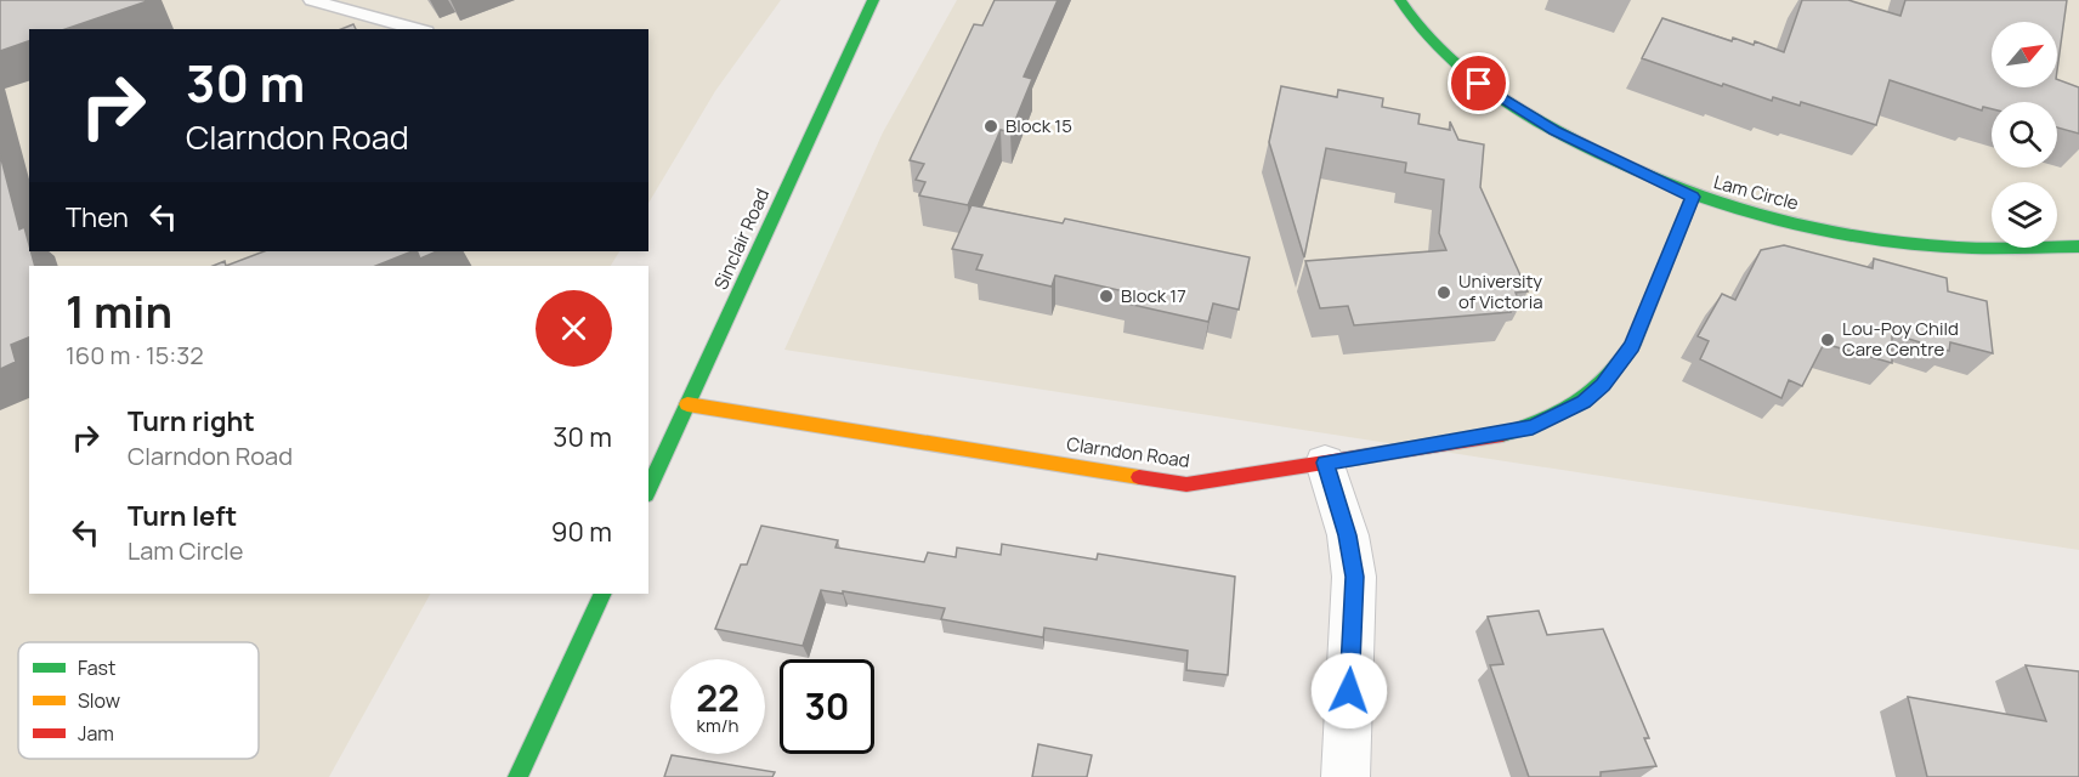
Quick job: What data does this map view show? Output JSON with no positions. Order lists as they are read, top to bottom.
{
  "streets": {
    "street": ["Lam Circle", "Sinclair Road", "Clarndon Road"]
  },
  "crossings": [
    ["Lam Circle", "Clarndon Road"],
    ["Sinclair Road", "Clarndon Road"]
  ],
  "places": [
    "Block 15",
    "University of Victoria",
    "Block 17",
    "Lou-Poy Child Care Centre"
  ],
  "legend": ["Fast", "Slow", "Jam"],
  "north": "top right",
  "page": {
    "turn": ["30 m", "Clarndon Road"],
    "then": "Then",
    "heading": ["1 min", "160 m · 15:32"],
    "list": [
      {
        "name": "Turn right",
        "note": "Clarndon Road",
        "value": "30 m"
      },
      {
        "name": "Turn left",
        "note": "Lam Circle",
        "value": "90 m"
      }
    ],
    "speed": "22 km/h",
    "limit": "30"
  }
}
